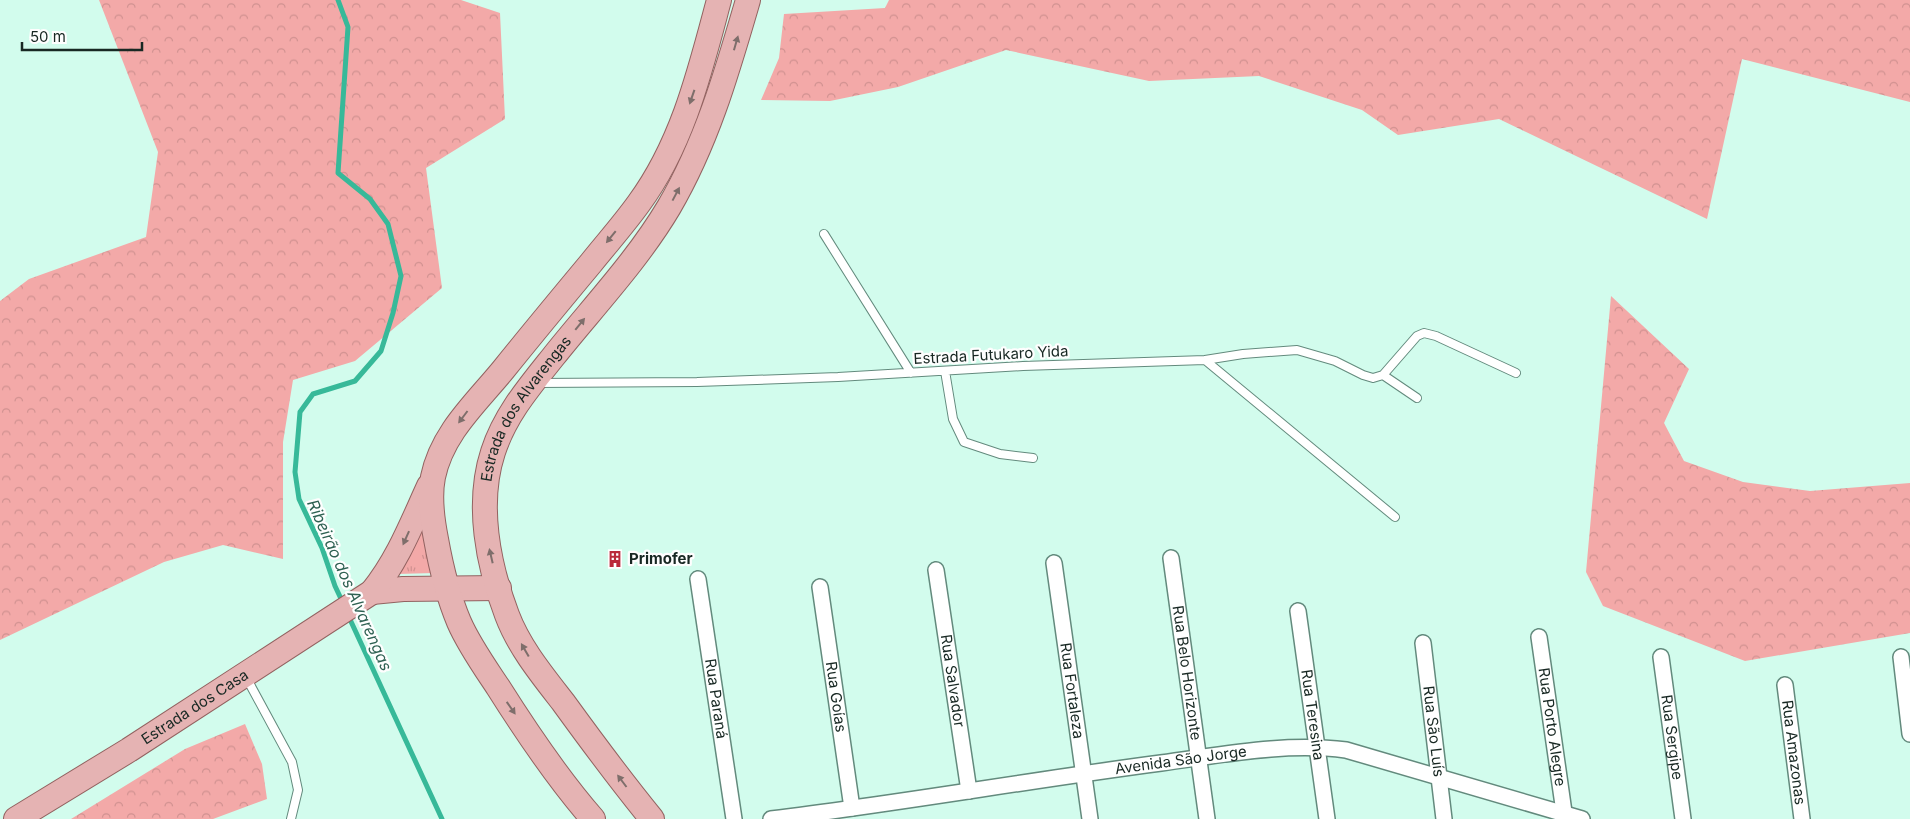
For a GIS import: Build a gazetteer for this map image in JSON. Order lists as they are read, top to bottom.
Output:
{
  "streets": {
    "main road": ["Estrada dos Alvarengas", "Estrada dos Casa"],
    "street": [
      "Rua Belo Horizonte",
      "Rua Salvador",
      "Rua Fortaleza",
      "Rua Goías",
      "Rua Paraná",
      "Rua Teresina",
      "Rua Porto Alegre",
      "Rua São Luís",
      "Rua Sergipe",
      "Rua Amazonas",
      "Avenida São Jorge"
    ],
    "lane": ["Estrada Futukaro Yida"]
  },
  "crossings": [
    ["Estrada Futukaro Yida", "Estrada dos Alvarengas"],
    ["Rua Belo Horizonte", "Avenida São Jorge"],
    ["Rua Salvador", "Avenida São Jorge"],
    ["Rua Fortaleza", "Avenida São Jorge"],
    ["Rua Goías", "Avenida São Jorge"],
    ["Rua Teresina", "Avenida São Jorge"],
    ["Rua Porto Alegre", "Avenida São Jorge"],
    ["Rua São Luís", "Avenida São Jorge"]
  ],
  "water": ["Ribeirão dos Alvarengas"],
  "places": {
    "building": ["Primofer"]
  },
  "scale_bar": "50 m"
}
